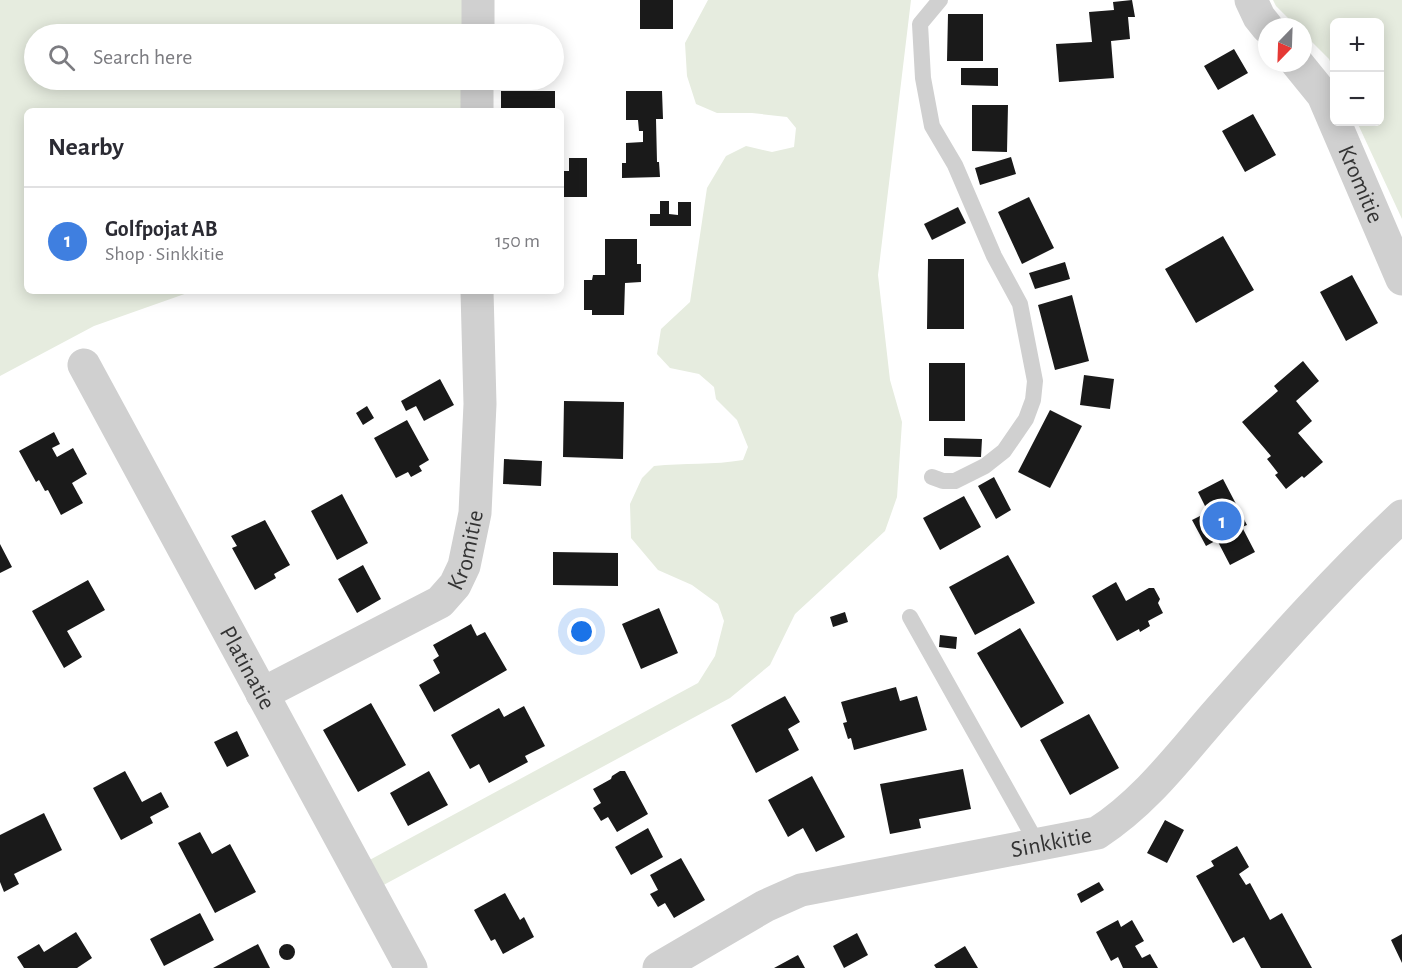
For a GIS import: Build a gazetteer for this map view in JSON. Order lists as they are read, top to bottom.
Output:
{
  "streets": {
    "street": ["Kromitie", "Platinatie", "Sinkkitie"]
  },
  "crossings": [
    ["Kromitie", "Platinatie"]
  ],
  "north": "bottom left",
  "page": {
    "map_buttons": ["+", "−"],
    "search": "Search here",
    "heading": "Nearby",
    "list": [
      {
        "mark": "1",
        "name": "Golfpojat AB",
        "note": "Shop · Sinkkitie",
        "value": "150 m"
      }
    ],
    "pins": "1"
  }
}
